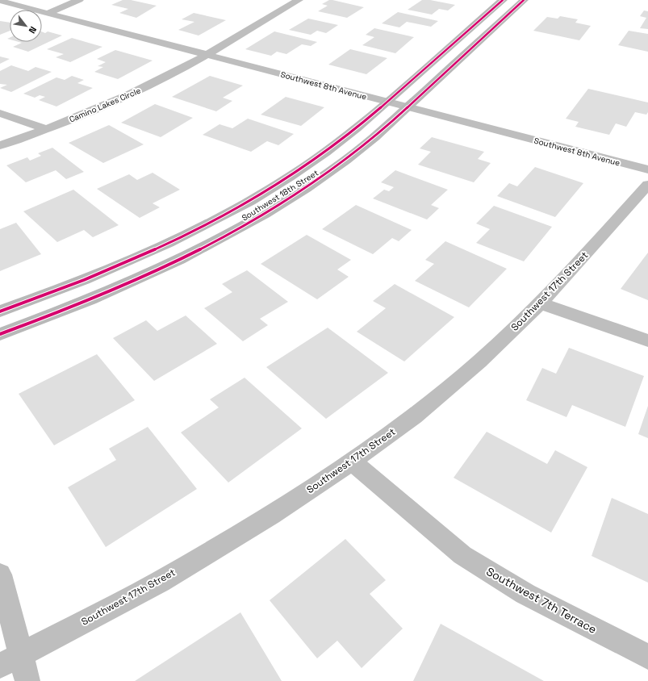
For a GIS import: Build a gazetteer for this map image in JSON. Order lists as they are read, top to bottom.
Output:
{
  "streets": {
    "main road": ["Southwest 18th Street"],
    "street": [
      "Southwest 8th Avenue",
      "Camino Lakes Circle",
      "Southwest 17th Street",
      "Southwest 7th Terrace"
    ]
  },
  "crossings": [
    ["Southwest 8th Avenue", "Camino Lakes Circle"],
    ["Southwest 8th Avenue", "Southwest 18th Street"],
    ["Southwest 17th Street", "Southwest 7th Terrace"]
  ],
  "north": "bottom right"
}
